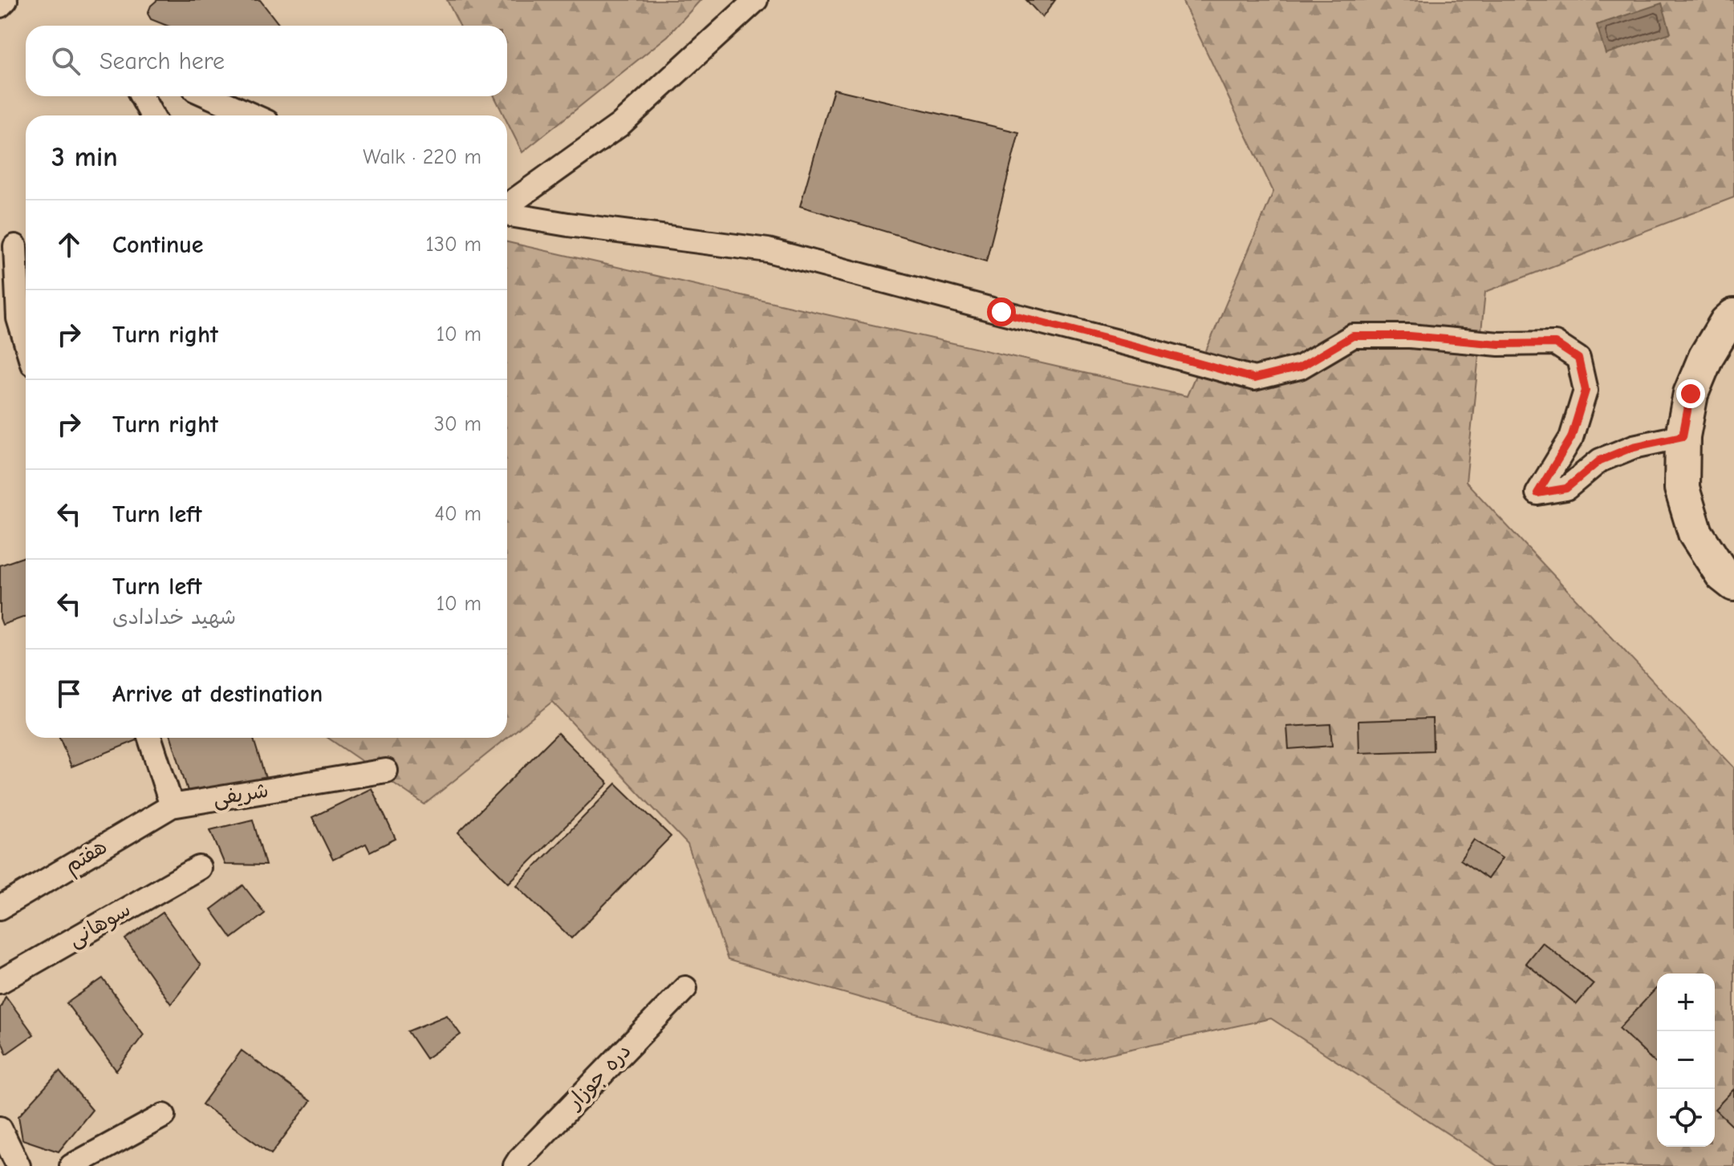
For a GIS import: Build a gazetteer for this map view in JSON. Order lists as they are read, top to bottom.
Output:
{
  "streets": {
    "street": [
      "شریفی",
      "هفتم",
      "سوهانی",
      "دره جوزار"
    ]
  },
  "crossings": [
    ["شریفی", "هفتم"]
  ],
  "page": {
    "search": "Search here",
    "heading": ["3 min", "Walk · 220 m"],
    "list": [
      ["Continue", "130 m"],
      ["Turn right", "10 m"],
      ["Turn right", "30 m"],
      ["Turn left", "40 m"],
      ["Turn left", "شهید خدادادی", "10 m"],
      "Arrive at destination"
    ],
    "map_buttons": ["+", "−"]
  }
}
